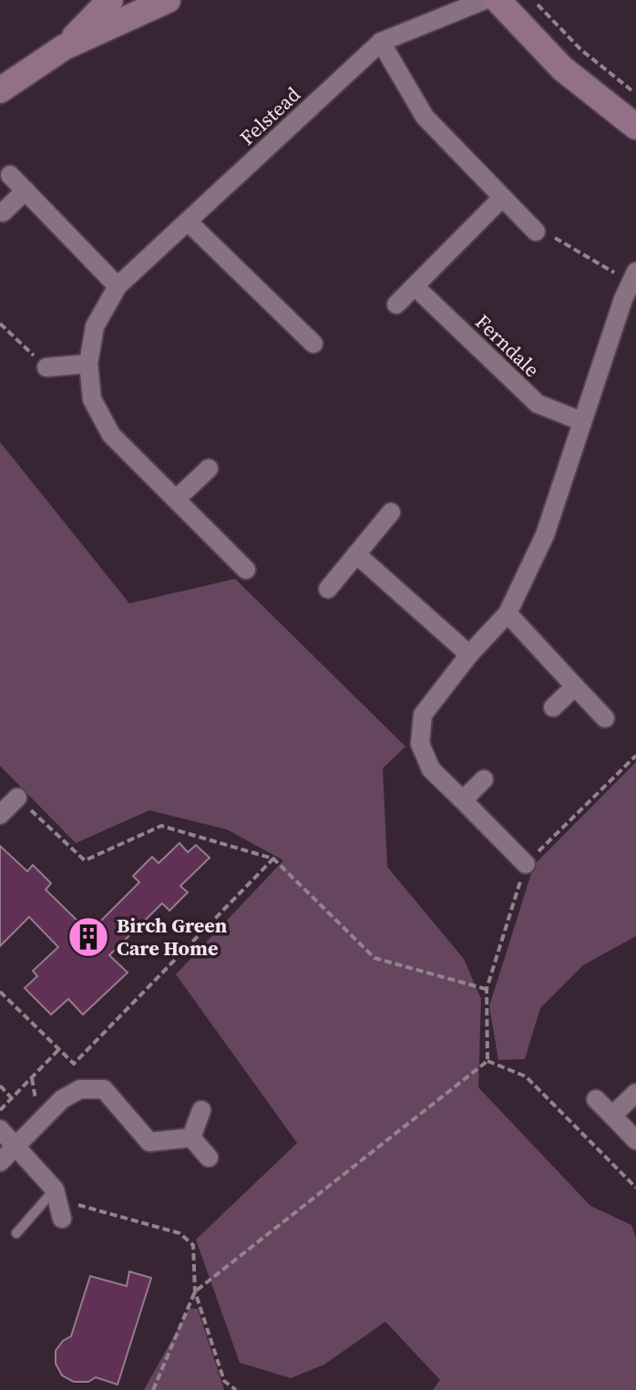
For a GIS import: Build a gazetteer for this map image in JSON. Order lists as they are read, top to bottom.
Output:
{
  "streets": {
    "street": ["Felstead", "Ferndale"]
  },
  "places": {
    "building": ["Birch Green Care Home"]
  }
}
